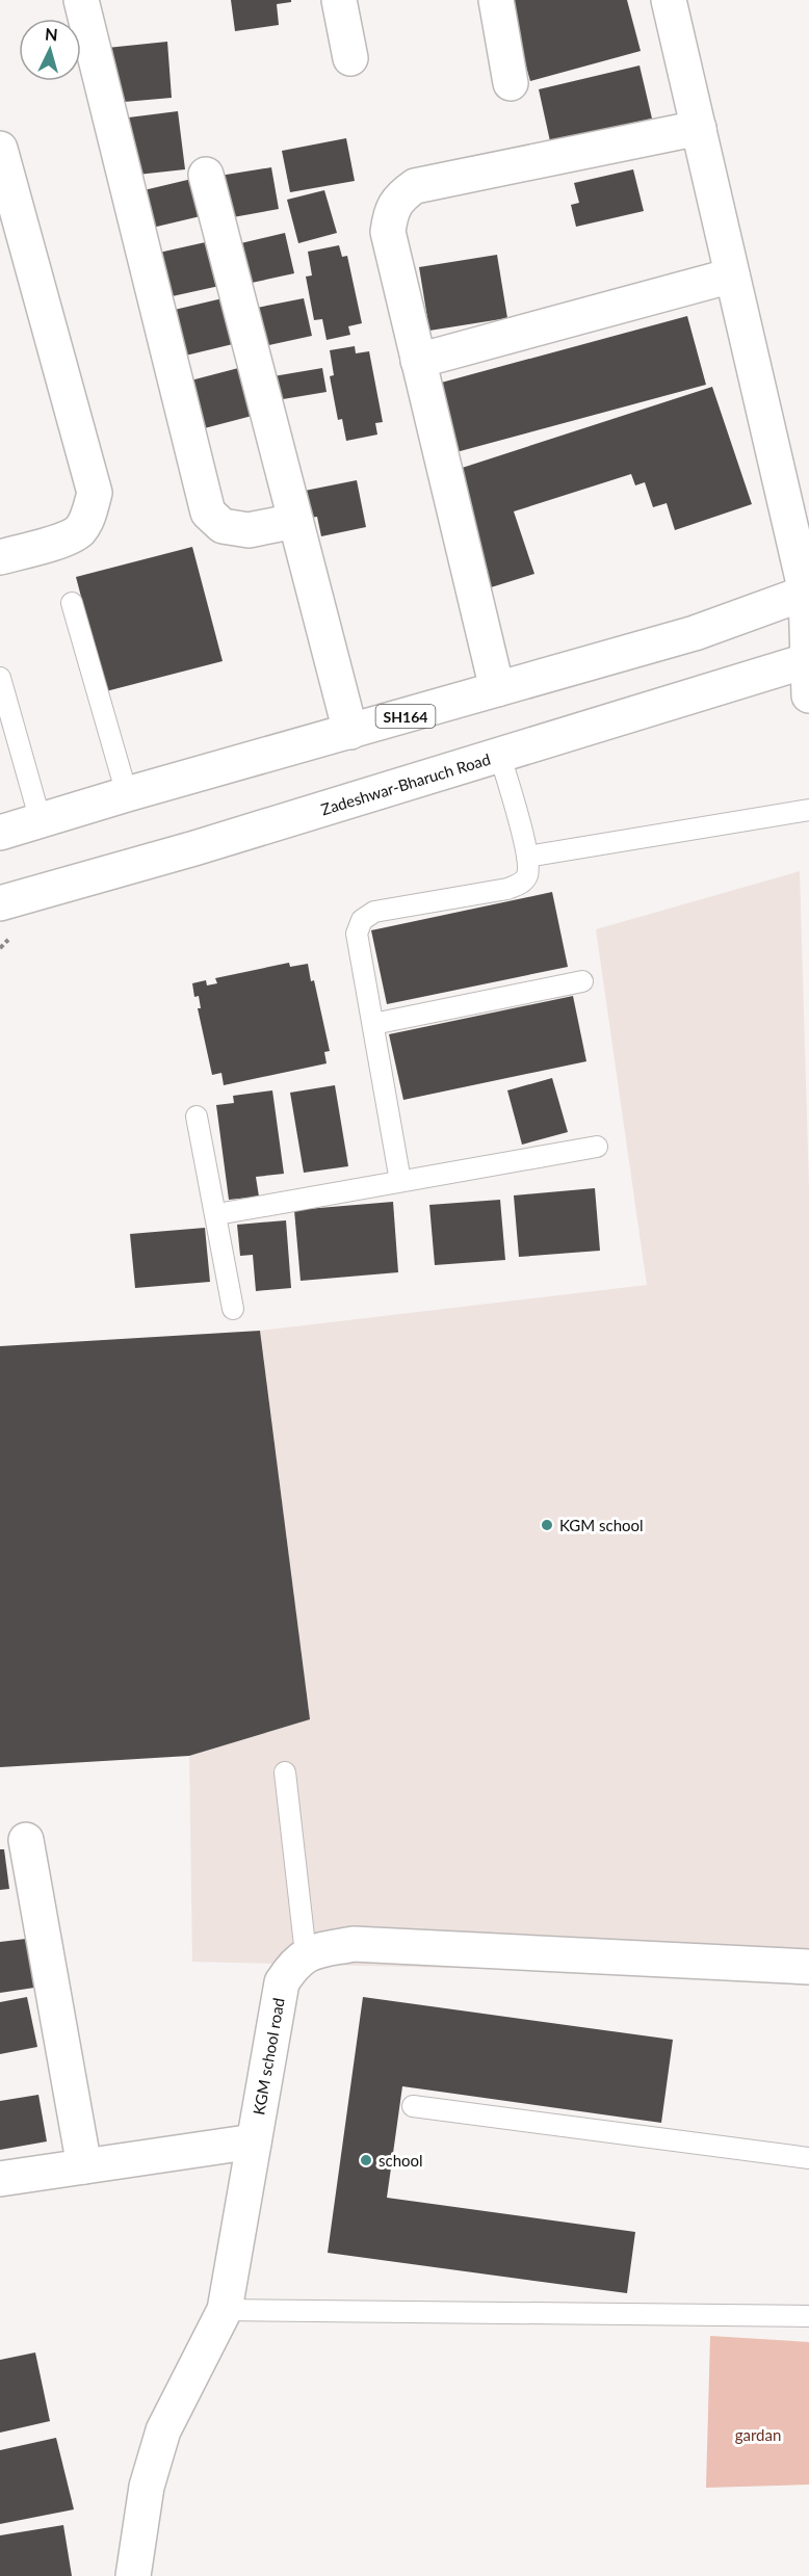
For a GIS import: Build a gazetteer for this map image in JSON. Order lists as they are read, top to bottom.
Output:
{
  "streets": {
    "street": ["SH164", "Zadeshwar-Bharuch Road", "KGM school road"]
  },
  "parks": ["gardan"],
  "places": ["KGM school", "school"],
  "north": "top"
}
